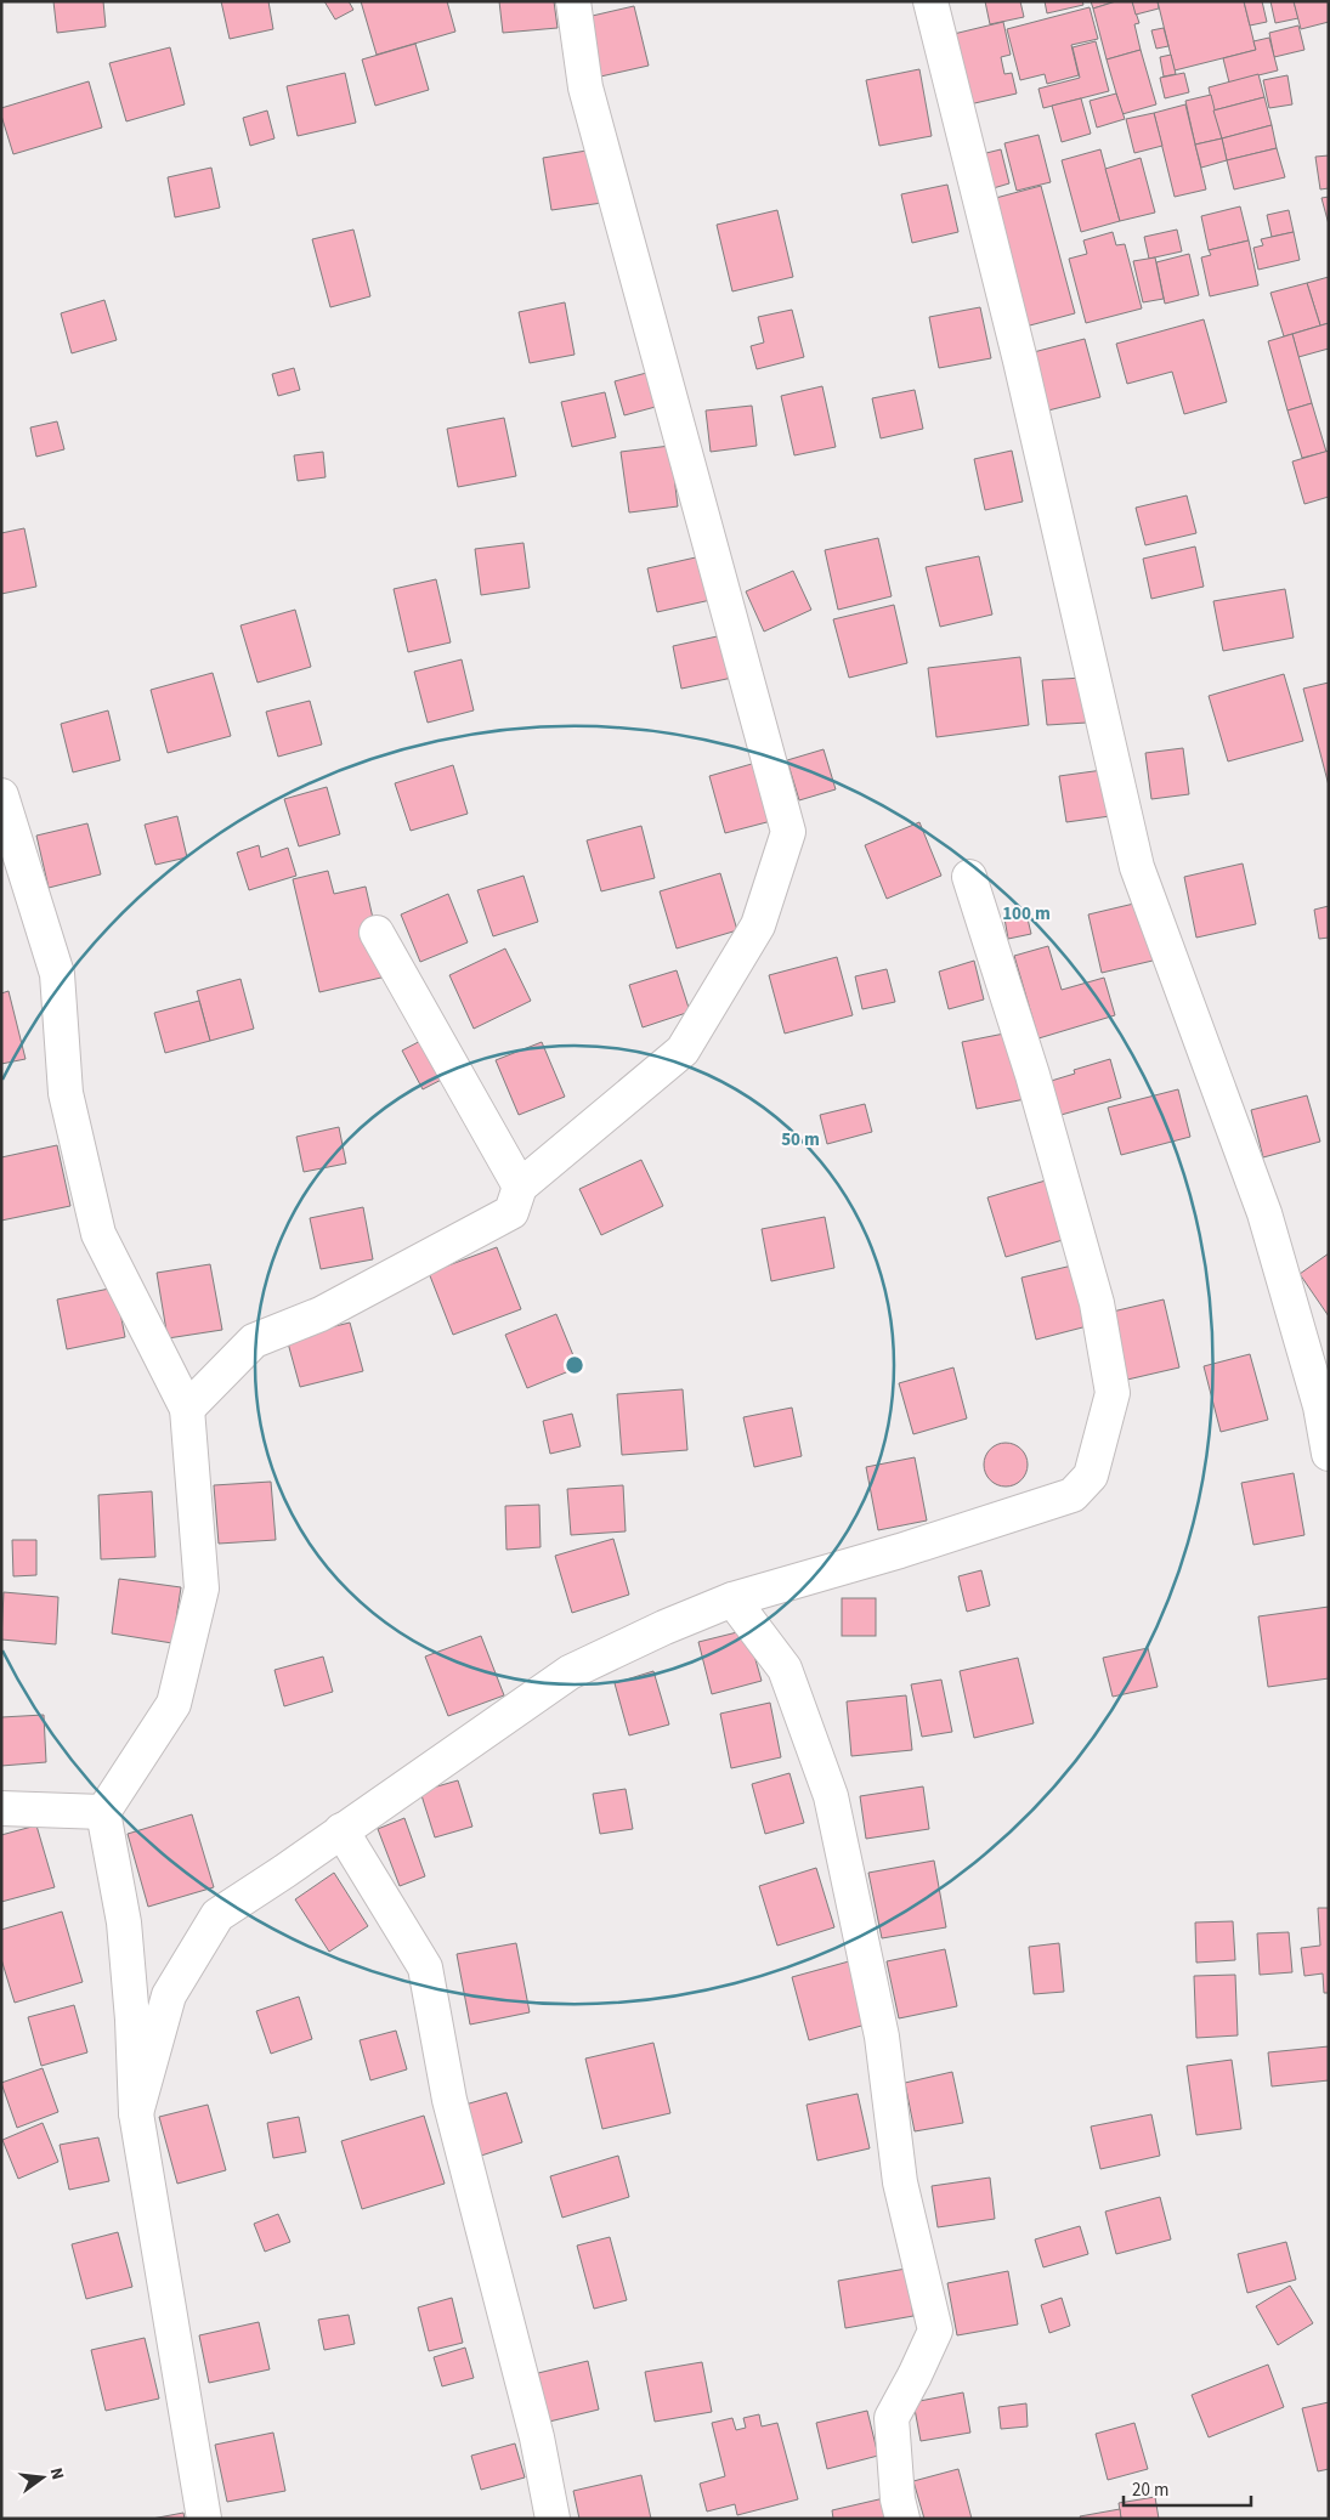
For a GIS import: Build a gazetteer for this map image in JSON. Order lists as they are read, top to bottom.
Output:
{
  "scale_bar": "20 m",
  "north": "right",
  "rings": ["100 m", "50 m"]
}
